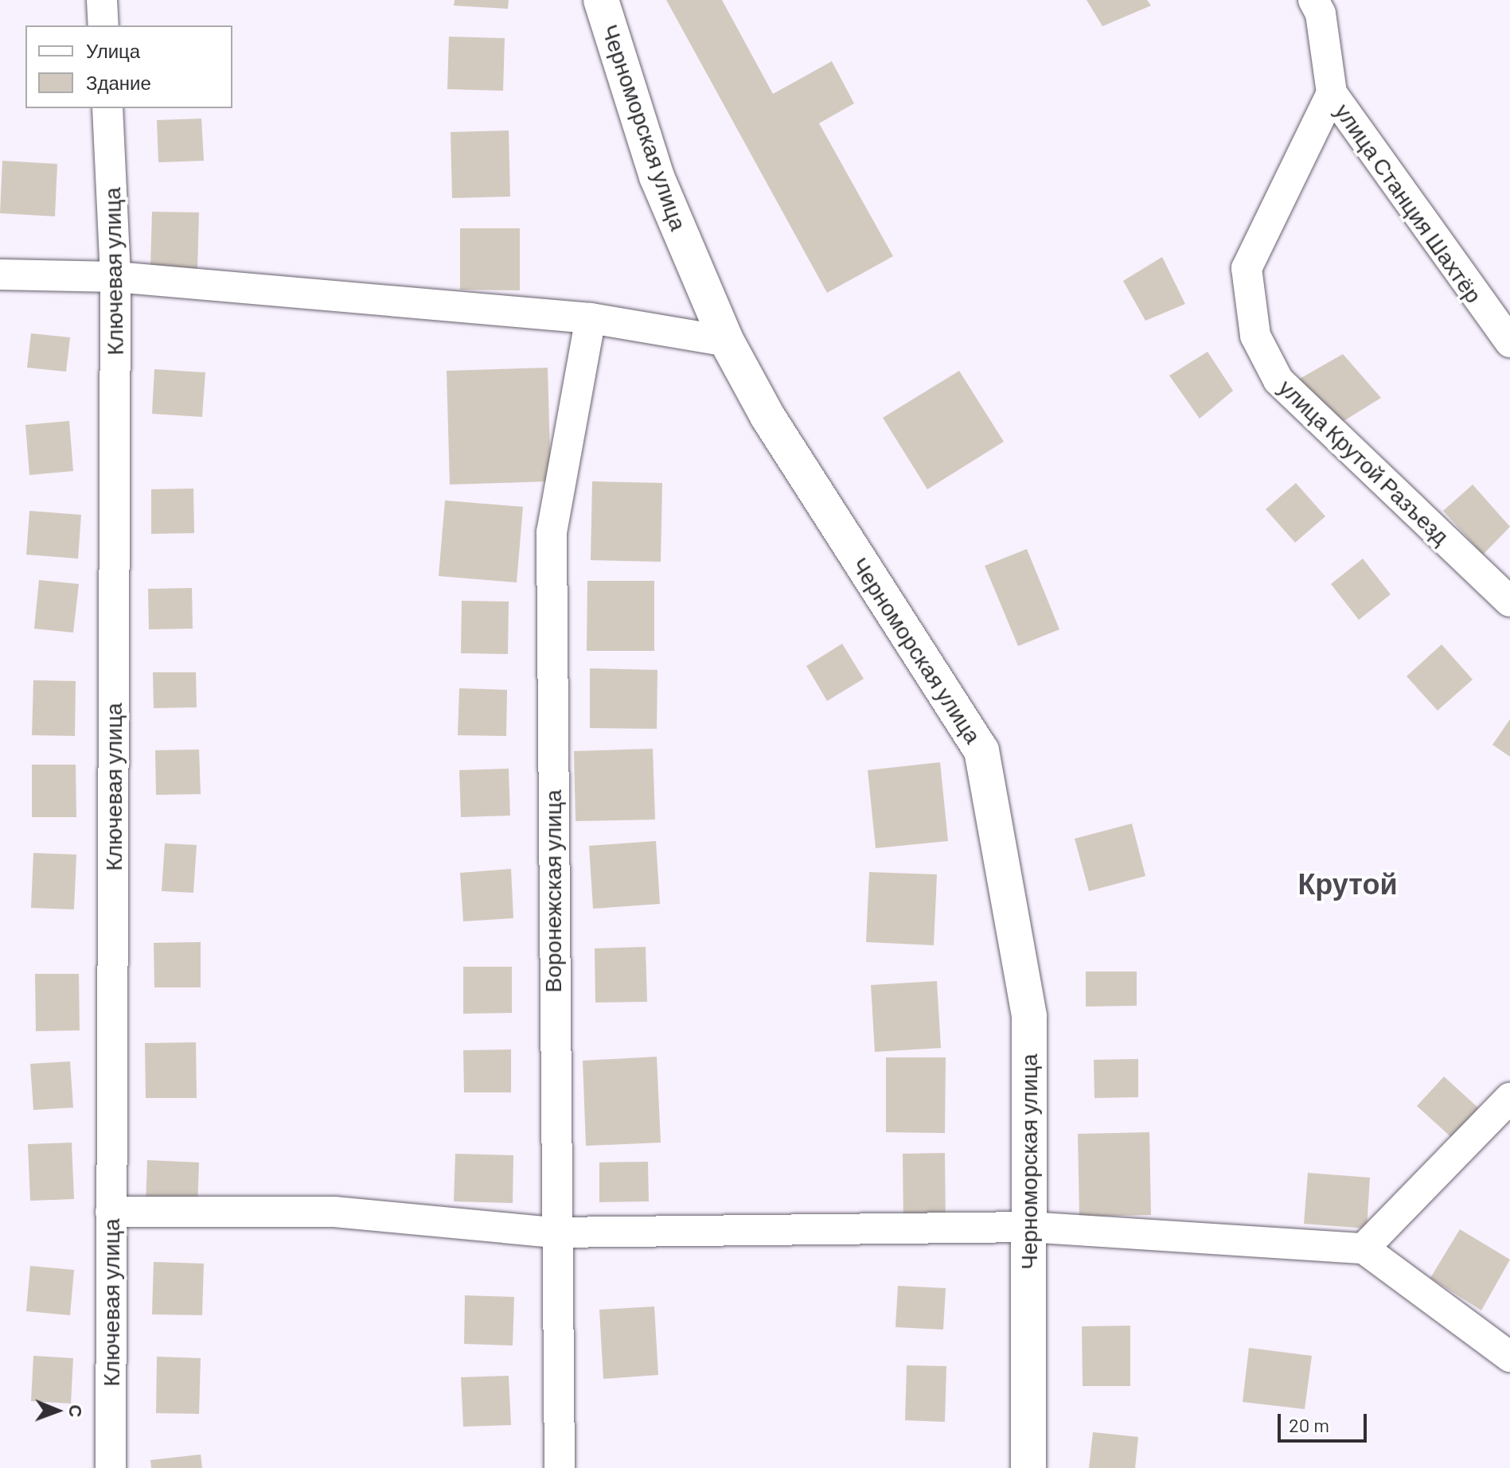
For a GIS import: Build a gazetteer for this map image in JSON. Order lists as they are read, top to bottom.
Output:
{
  "streets": {
    "main road": ["Черноморская улица"],
    "street": [
      "улица Станция Шахтёр",
      "Ключевая улица",
      "улица Крутой Разъезд",
      "Воронежская улица"
    ]
  },
  "crossings": [
    ["улица Станция Шахтёр", "улица Крутой Разъезд"]
  ],
  "districts": ["Крутой"],
  "legend": ["Улица", "Здание"],
  "scale_bar": "20 m",
  "north": "right"
}
